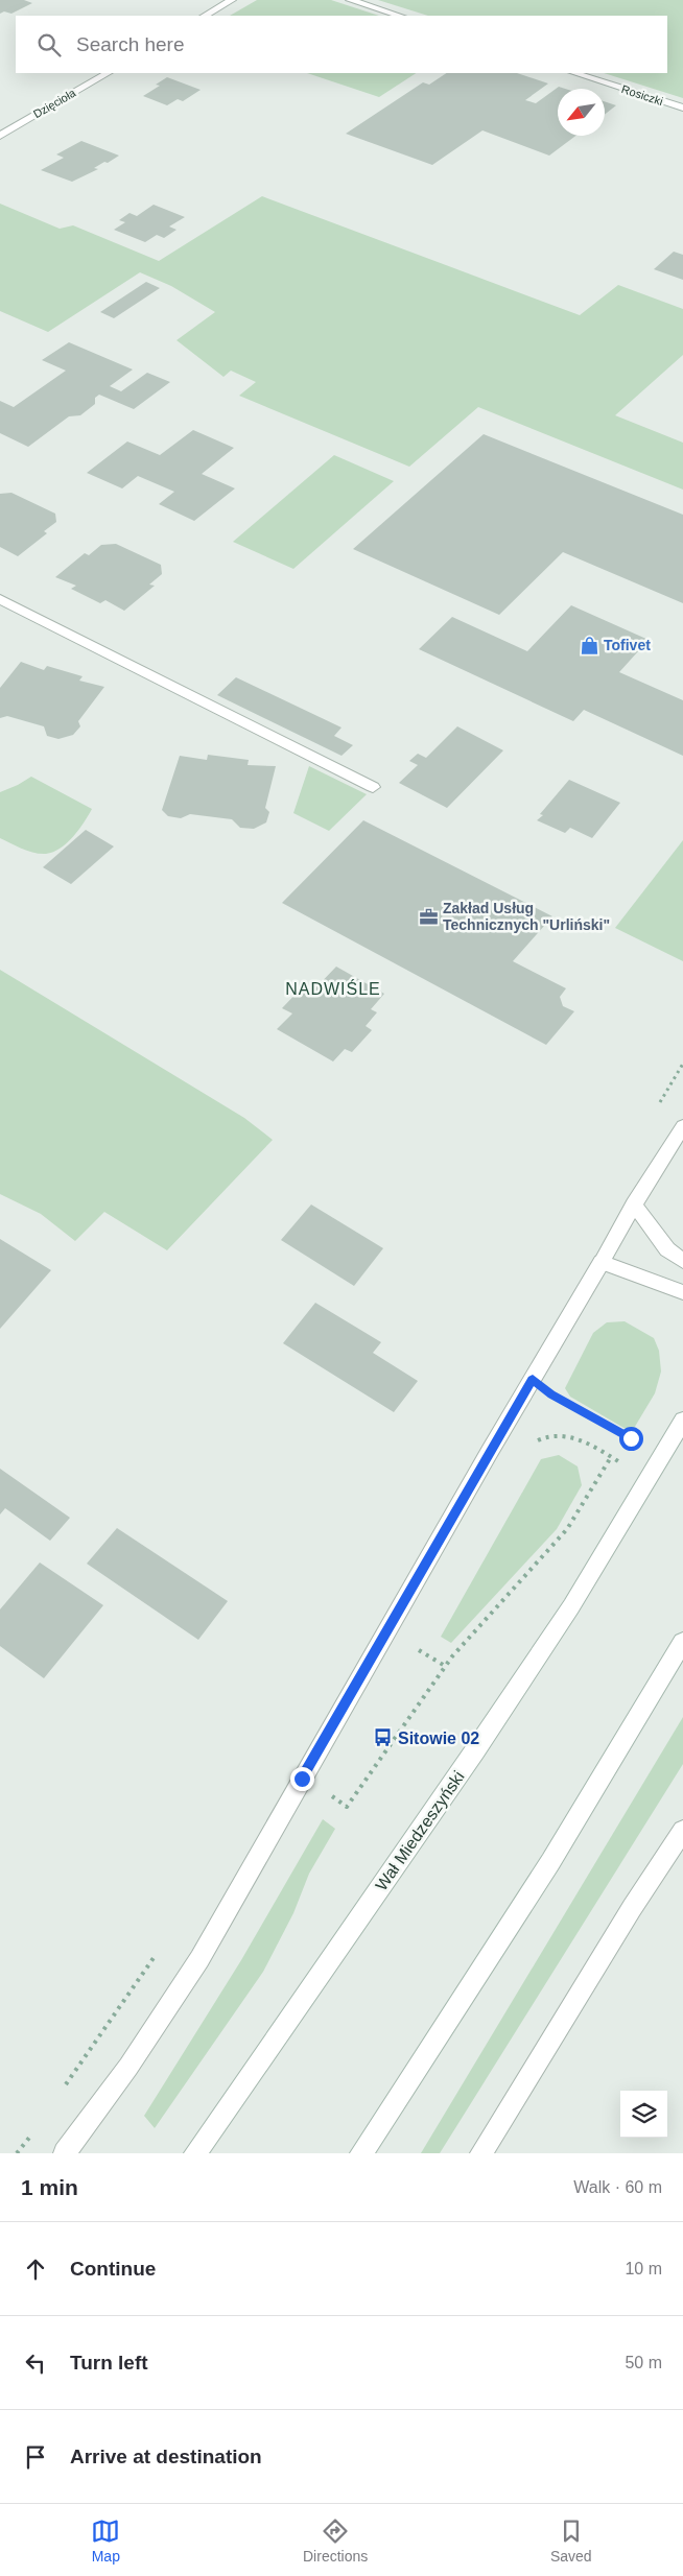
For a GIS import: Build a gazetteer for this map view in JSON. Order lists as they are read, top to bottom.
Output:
{
  "streets": {
    "street": ["Rosiczki", "Dzięcioła", "Wał Miedzeszyński"]
  },
  "districts": ["NADWIŚLE"],
  "places": {
    "shop": ["Tofivet"],
    "office": ["Zakład Usług Technicznych \"Urliński\""],
    "bus stop": ["Sitowie 02"]
  },
  "north": "bottom left",
  "page": {
    "search": "Search here",
    "heading": ["1 min", "Walk · 60 m"],
    "list": [
      ["Continue", "10 m"],
      ["Turn left", "50 m"],
      "Arrive at destination"
    ],
    "nav": ["Map", "Directions", "Saved"]
  }
}
